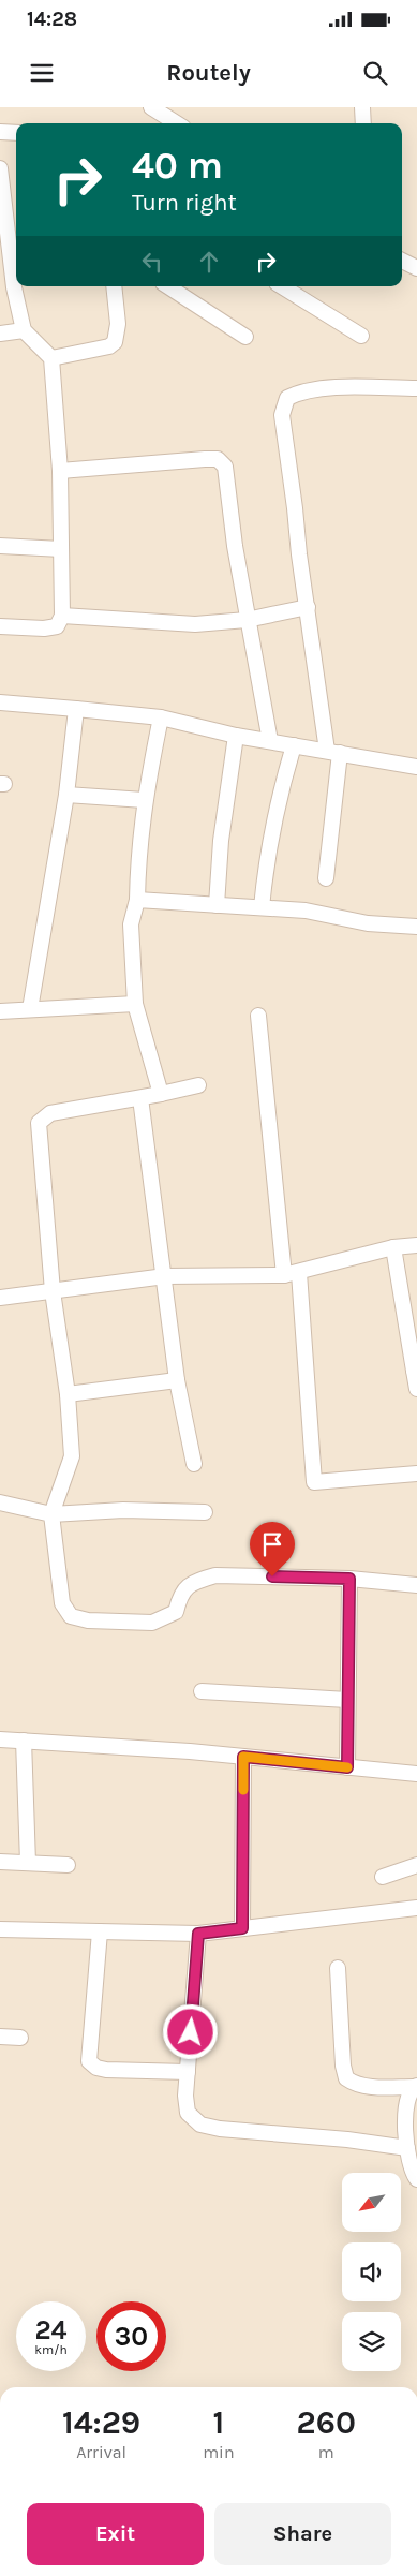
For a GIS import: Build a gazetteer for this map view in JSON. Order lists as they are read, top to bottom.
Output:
{
  "north": "bottom left",
  "page": {
    "status": "14:28",
    "header": "Routely",
    "turn": ["40 m", "Turn right"],
    "speed": "24 km/h",
    "limit": "30",
    "eta": [
      "14:29",
      "Arrival",
      "1",
      "min",
      "260",
      "m"
    ],
    "buttons": ["Exit", "Share"]
  }
}
